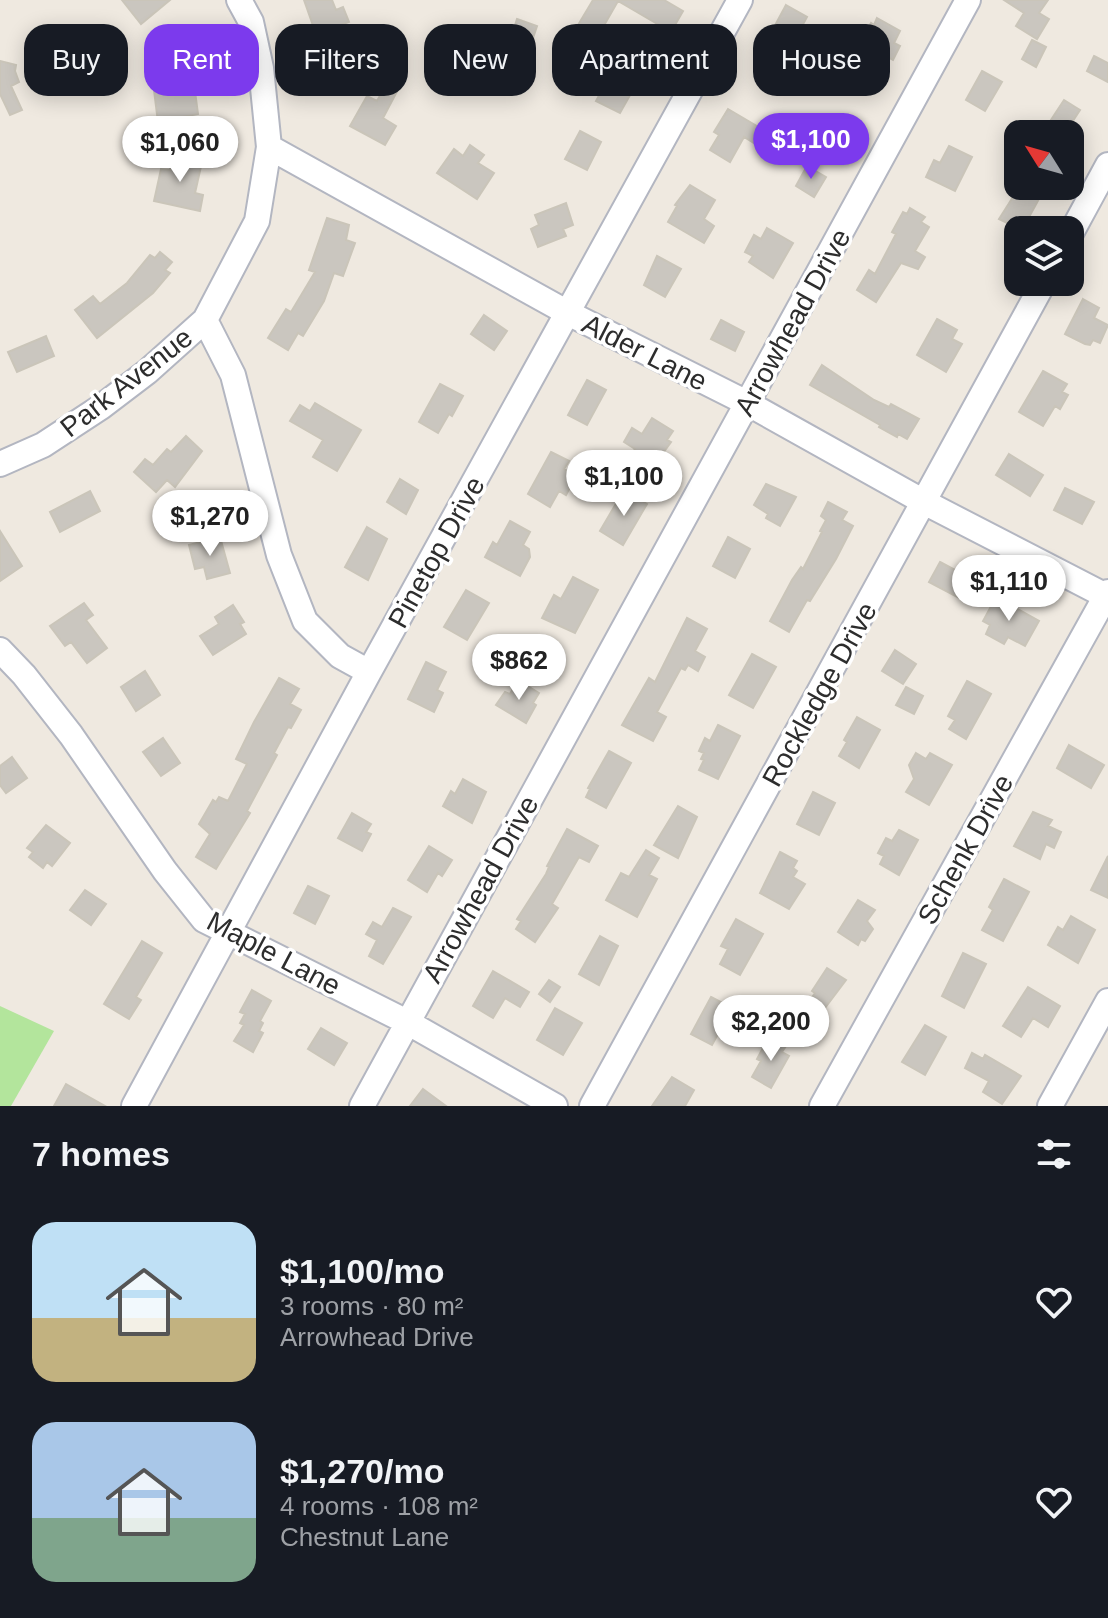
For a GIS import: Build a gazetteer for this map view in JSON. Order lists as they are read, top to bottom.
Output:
{
  "streets": {
    "street": [
      "Arrowhead Drive",
      "Alder Lane",
      "Park Avenue",
      "Pinetop Drive",
      "Rockledge Drive",
      "Schenk Drive",
      "Maple Lane"
    ]
  },
  "crossings": [
    ["Arrowhead Drive", "Alder Lane"],
    ["Arrowhead Drive", "Maple Lane"],
    ["Alder Lane", "Park Avenue"],
    ["Alder Lane", "Pinetop Drive"],
    ["Alder Lane", "Rockledge Drive"],
    ["Alder Lane", "Schenk Drive"],
    ["Pinetop Drive", "Maple Lane"]
  ],
  "north": "top left",
  "page": {
    "chip": [
      "Buy",
      "Rent",
      "Filters",
      "New",
      "Apartment",
      "House"
    ],
    "price": [
      "$1,100",
      "$1,060",
      "$1,100",
      "$1,270",
      "$1,110",
      "$862",
      "$2,200"
    ],
    "heading": "7 homes",
    "list": [
      {
        "name": "$1,100/mo",
        "note": "3 rooms · 80 m² · Arrowhead Drive"
      },
      {
        "name": "$1,270/mo",
        "note": "4 rooms · 108 m² · Chestnut Lane"
      }
    ]
  }
}
